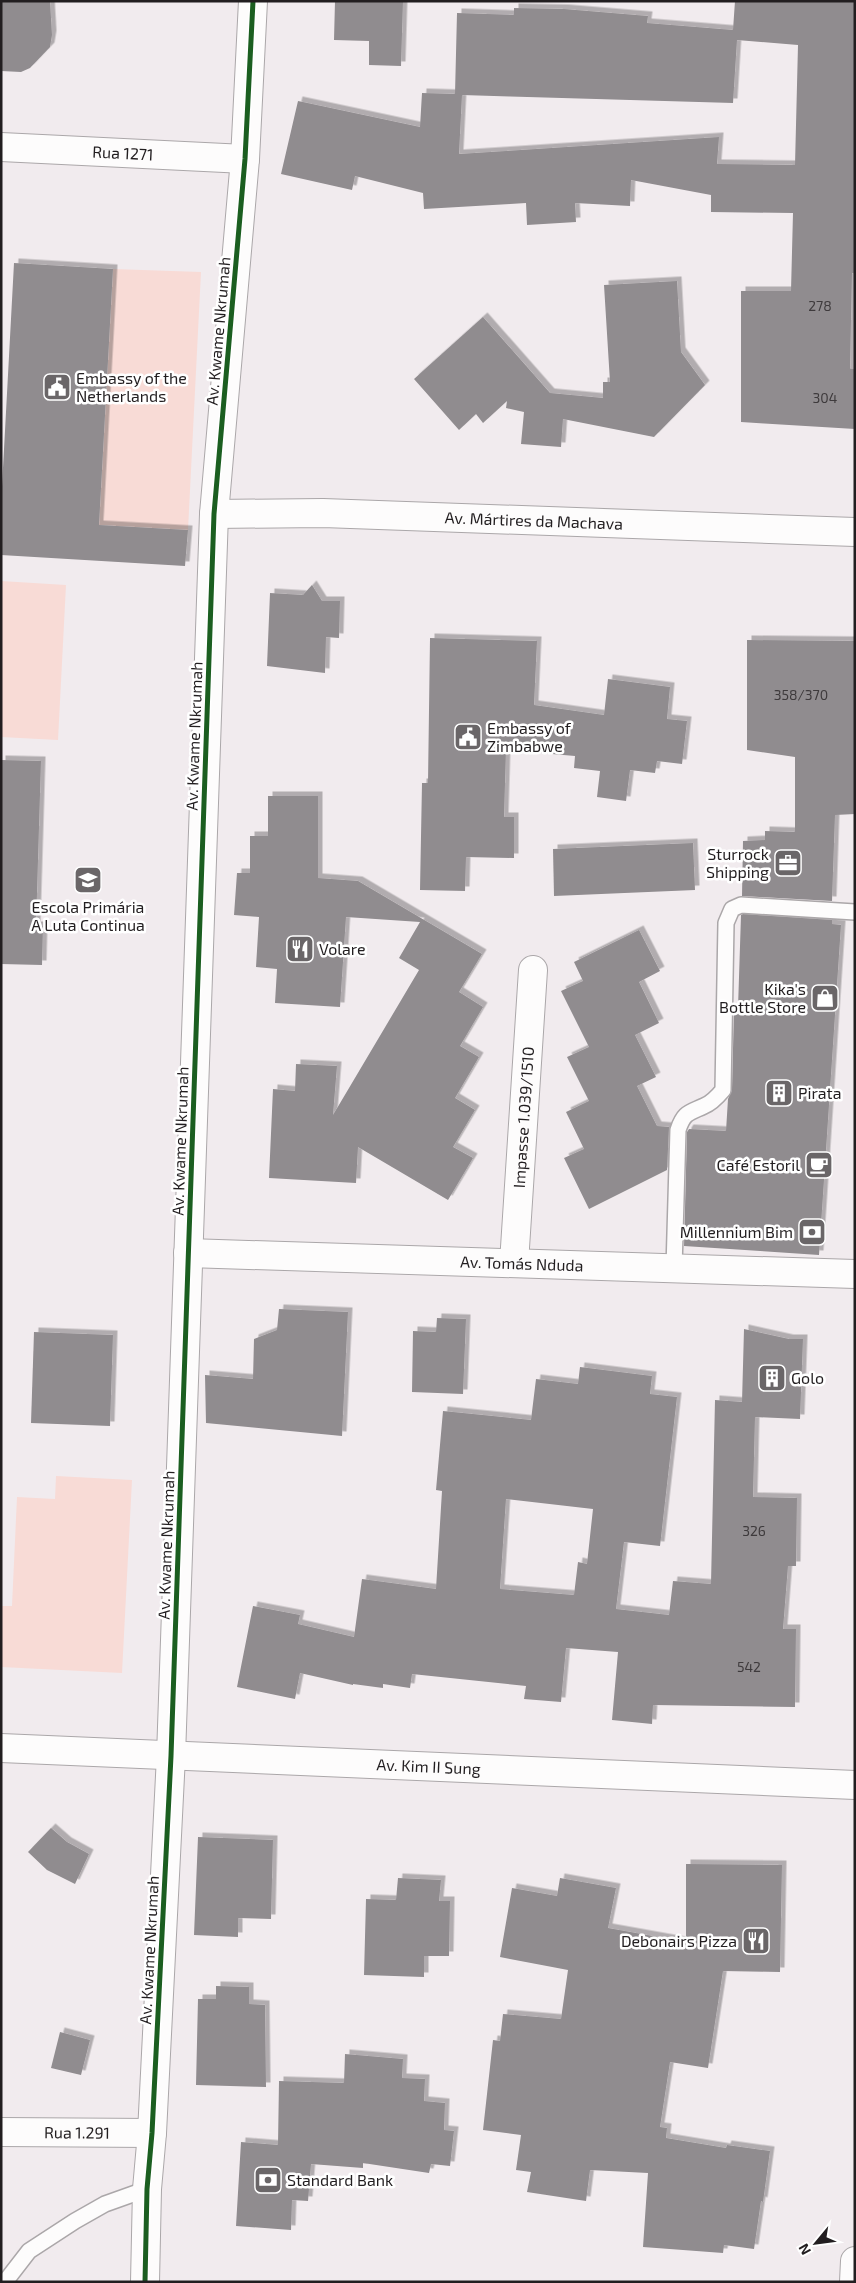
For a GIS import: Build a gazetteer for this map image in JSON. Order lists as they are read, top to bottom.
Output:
{
  "streets": {
    "street": [
      "Rua 1271",
      "Av. Kwame Nkrumah",
      "Av. Mártires da Machava",
      "Impasse 1.039/1510",
      "Av. Tomás Nduda",
      "Av. Kim II Sung",
      "Rua 1.291"
    ]
  },
  "crossings": [
    ["Rua 1271", "Av. Kwame Nkrumah"],
    ["Av. Kwame Nkrumah", "Av. Mártires da Machava"],
    ["Av. Kwame Nkrumah", "Av. Tomás Nduda"],
    ["Av. Kwame Nkrumah", "Av. Kim II Sung"],
    ["Av. Kwame Nkrumah", "Rua 1.291"],
    ["Impasse 1.039/1510", "Av. Tomás Nduda"]
  ],
  "places": {
    "public building": ["Embassy of the Netherlands", "Embassy of Zimbabwe"],
    "office": ["Sturrock Shipping"],
    "school or university": ["Escola Primária A Luta Continua"],
    "restaurant": ["Volare", "Debonairs Pizza"],
    "shop": ["Kika's Bottle Store"],
    "building": ["Pirata", "Golo"],
    "cafe": ["Café Estoril"],
    "bank": ["Millennium Bim", "Standard Bank"]
  },
  "house_numbers": [
    "278",
    "304",
    "358/370",
    "326",
    "542"
  ],
  "north": "bottom left"
}
